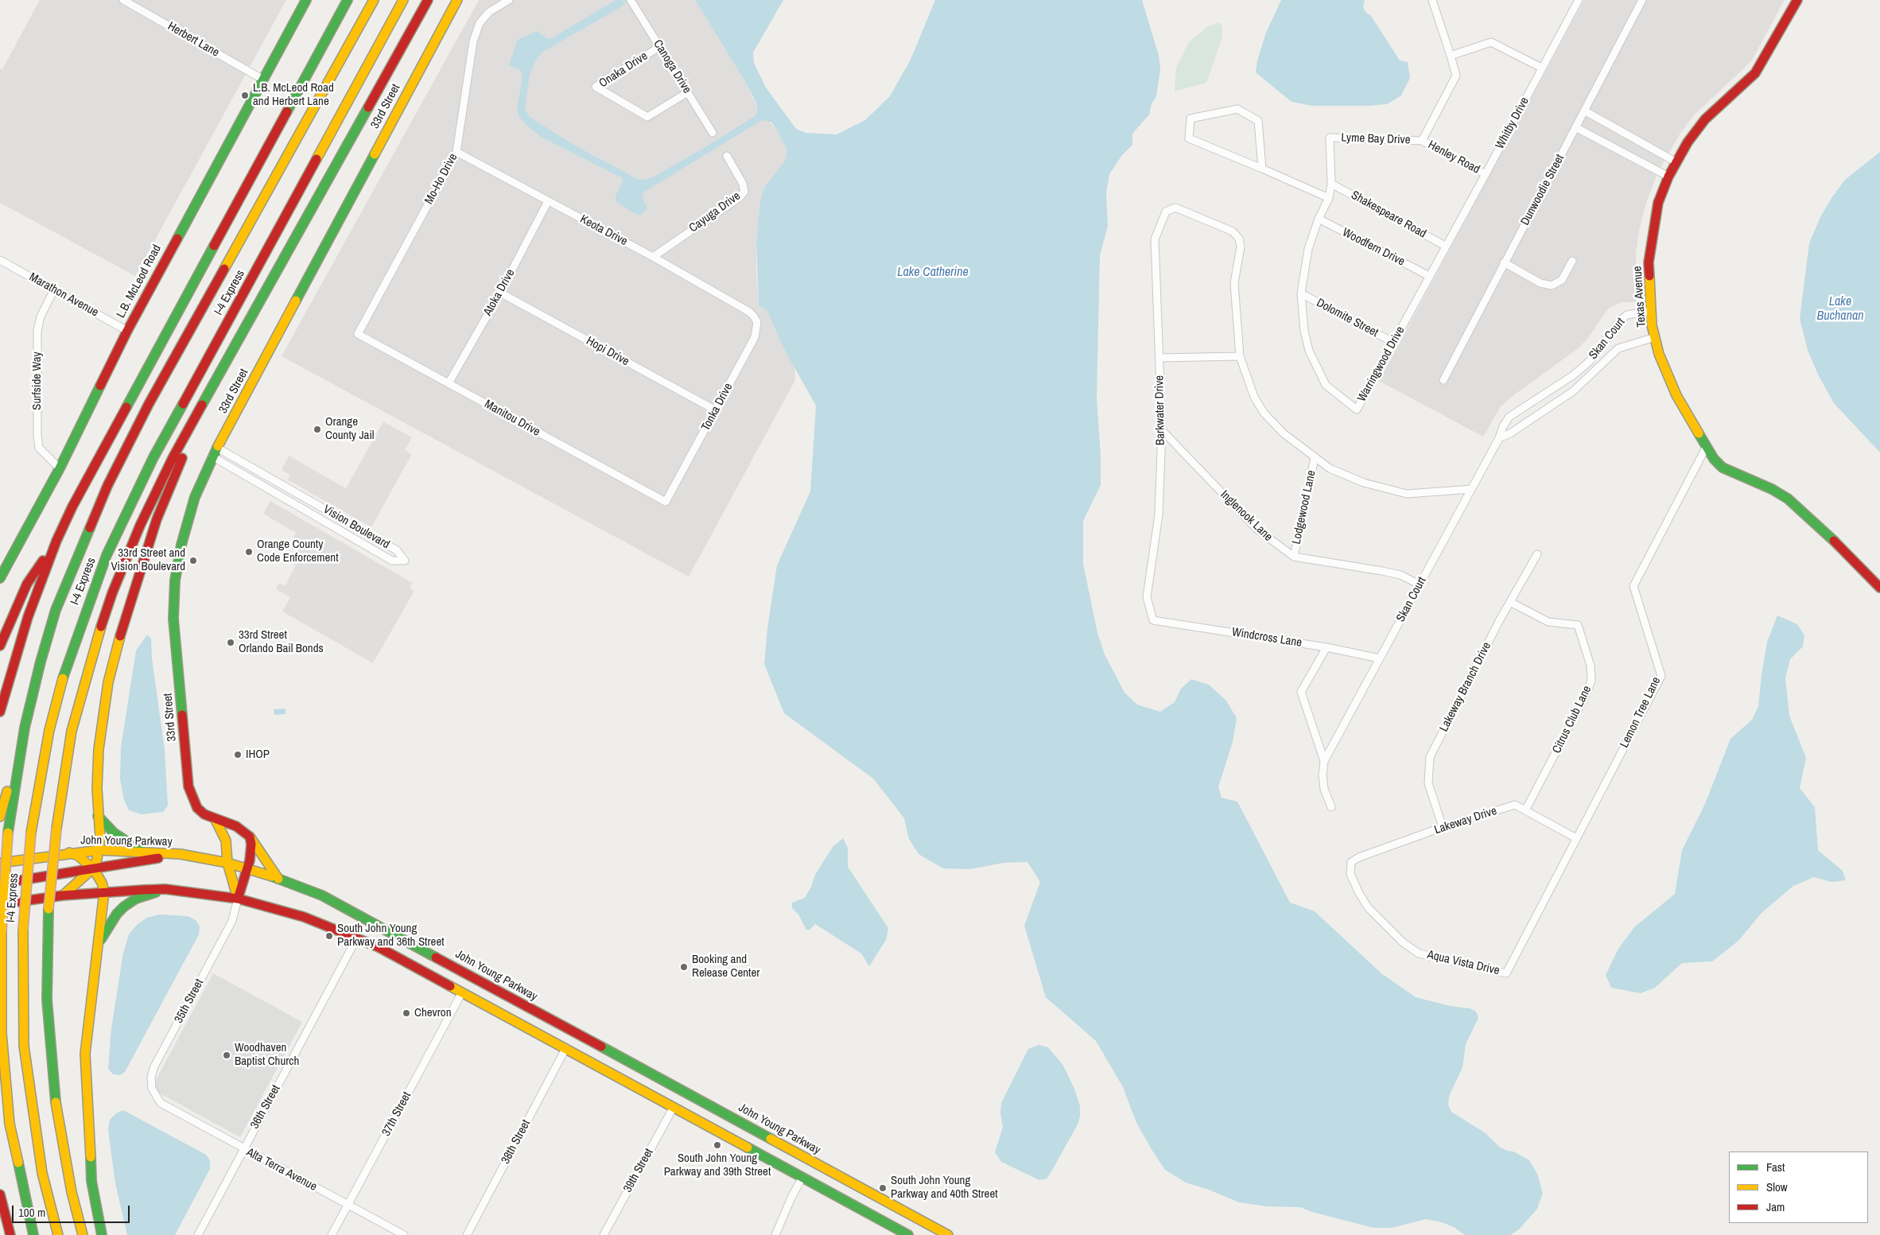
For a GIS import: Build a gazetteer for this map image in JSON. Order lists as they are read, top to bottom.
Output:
{
  "streets": {
    "main road": [
      "33rd Street",
      "L.B. McLeod Road",
      "I-4 Express",
      "Texas Avenue",
      "John Young Parkway"
    ],
    "street": [
      "Herbert Lane",
      "Canoga Drive",
      "Onaka Drive",
      "Whitby Drive",
      "Lyme Bay Drive",
      "Henley Road",
      "Mo-Ho Drive",
      "Dunwoodie Street",
      "Cayuga Drive",
      "Shakespeare Road",
      "Keota Drive",
      "Woodfern Drive",
      "Atoka Drive",
      "Marathon Avenue",
      "Dolomite Street",
      "Skan Court",
      "Hopi Drive",
      "Warringwood Drive",
      "Surfside Way",
      "Tonka Drive",
      "Barkwater Drive",
      "Manitou Drive",
      "Lodgewood Lane",
      "Inglenook Lane",
      "Vision Boulevard",
      "Windcross Lane",
      "Lakeway Branch Drive",
      "Lemon Tree Lane",
      "Citrus Club Lane",
      "Lakeway Drive",
      "Aqua Vista Drive",
      "35th Street",
      "36th Street",
      "37th Street",
      "38th Street",
      "Alta Terra Avenue",
      "39th Street"
    ]
  },
  "crossings": [
    ["Herbert Lane", "L.B. McLeod Road"],
    ["Canoga Drive", "Onaka Drive"],
    ["33rd Street", "Vision Boulevard"],
    ["Whitby Drive", "Henley Road"],
    ["Whitby Drive", "Shakespeare Road"],
    ["Whitby Drive", "Warringwood Drive"],
    ["Lyme Bay Drive", "Henley Road"],
    ["Lyme Bay Drive", "Shakespeare Road"],
    ["Lyme Bay Drive", "Warringwood Drive"],
    ["Mo-Ho Drive", "Keota Drive"],
    ["Mo-Ho Drive", "Manitou Drive"],
    ["Cayuga Drive", "Keota Drive"],
    ["Shakespeare Road", "Warringwood Drive"],
    ["Keota Drive", "Atoka Drive"],
    ["Keota Drive", "Tonka Drive"],
    ["Woodfern Drive", "Warringwood Drive"],
    ["L.B. McLeod Road", "Marathon Avenue"],
    ["L.B. McLeod Road", "Surfside Way"],
    ["Atoka Drive", "Hopi Drive"],
    ["Atoka Drive", "Manitou Drive"],
    ["Marathon Avenue", "Surfside Way"],
    ["Texas Avenue", "Skan Court"],
    ["Texas Avenue", "Lemon Tree Lane"],
    ["Dolomite Street", "Warringwood Drive"],
    ["Skan Court", "Inglenook Lane"],
    ["Skan Court", "Windcross Lane"],
    ["Hopi Drive", "Tonka Drive"],
    ["Tonka Drive", "Manitou Drive"],
    ["Barkwater Drive", "Inglenook Lane"],
    ["Barkwater Drive", "Windcross Lane"],
    ["Lodgewood Lane", "Inglenook Lane"],
    ["Lakeway Branch Drive", "Citrus Club Lane"],
    ["Lakeway Branch Drive", "Lakeway Drive"],
    ["Lemon Tree Lane", "Lakeway Drive"],
    ["Lemon Tree Lane", "Aqua Vista Drive"],
    ["Citrus Club Lane", "Lakeway Drive"],
    ["Lakeway Drive", "Aqua Vista Drive"],
    ["35th Street", "Alta Terra Avenue"],
    ["36th Street", "Alta Terra Avenue"],
    ["37th Street", "Alta Terra Avenue"]
  ],
  "water": ["Lake Catherine", "Lake Buchanan"],
  "places": [
    "L.B. McLeod Road and Herbert Lane",
    "Orange County Jail",
    "Orange County Code Enforcement",
    "33rd Street and Vision Boulevard",
    "33rd Street Orlando Bail Bonds",
    "IHOP",
    "South John Young Parkway and 36th Street",
    "Booking and Release Center",
    "Chevron",
    "Woodhaven Baptist Church",
    "South John Young Parkway and 39th Street",
    "South John Young Parkway and 40th Street"
  ],
  "legend": ["Fast", "Slow", "Jam"],
  "scale_bar": "100 m"
}
